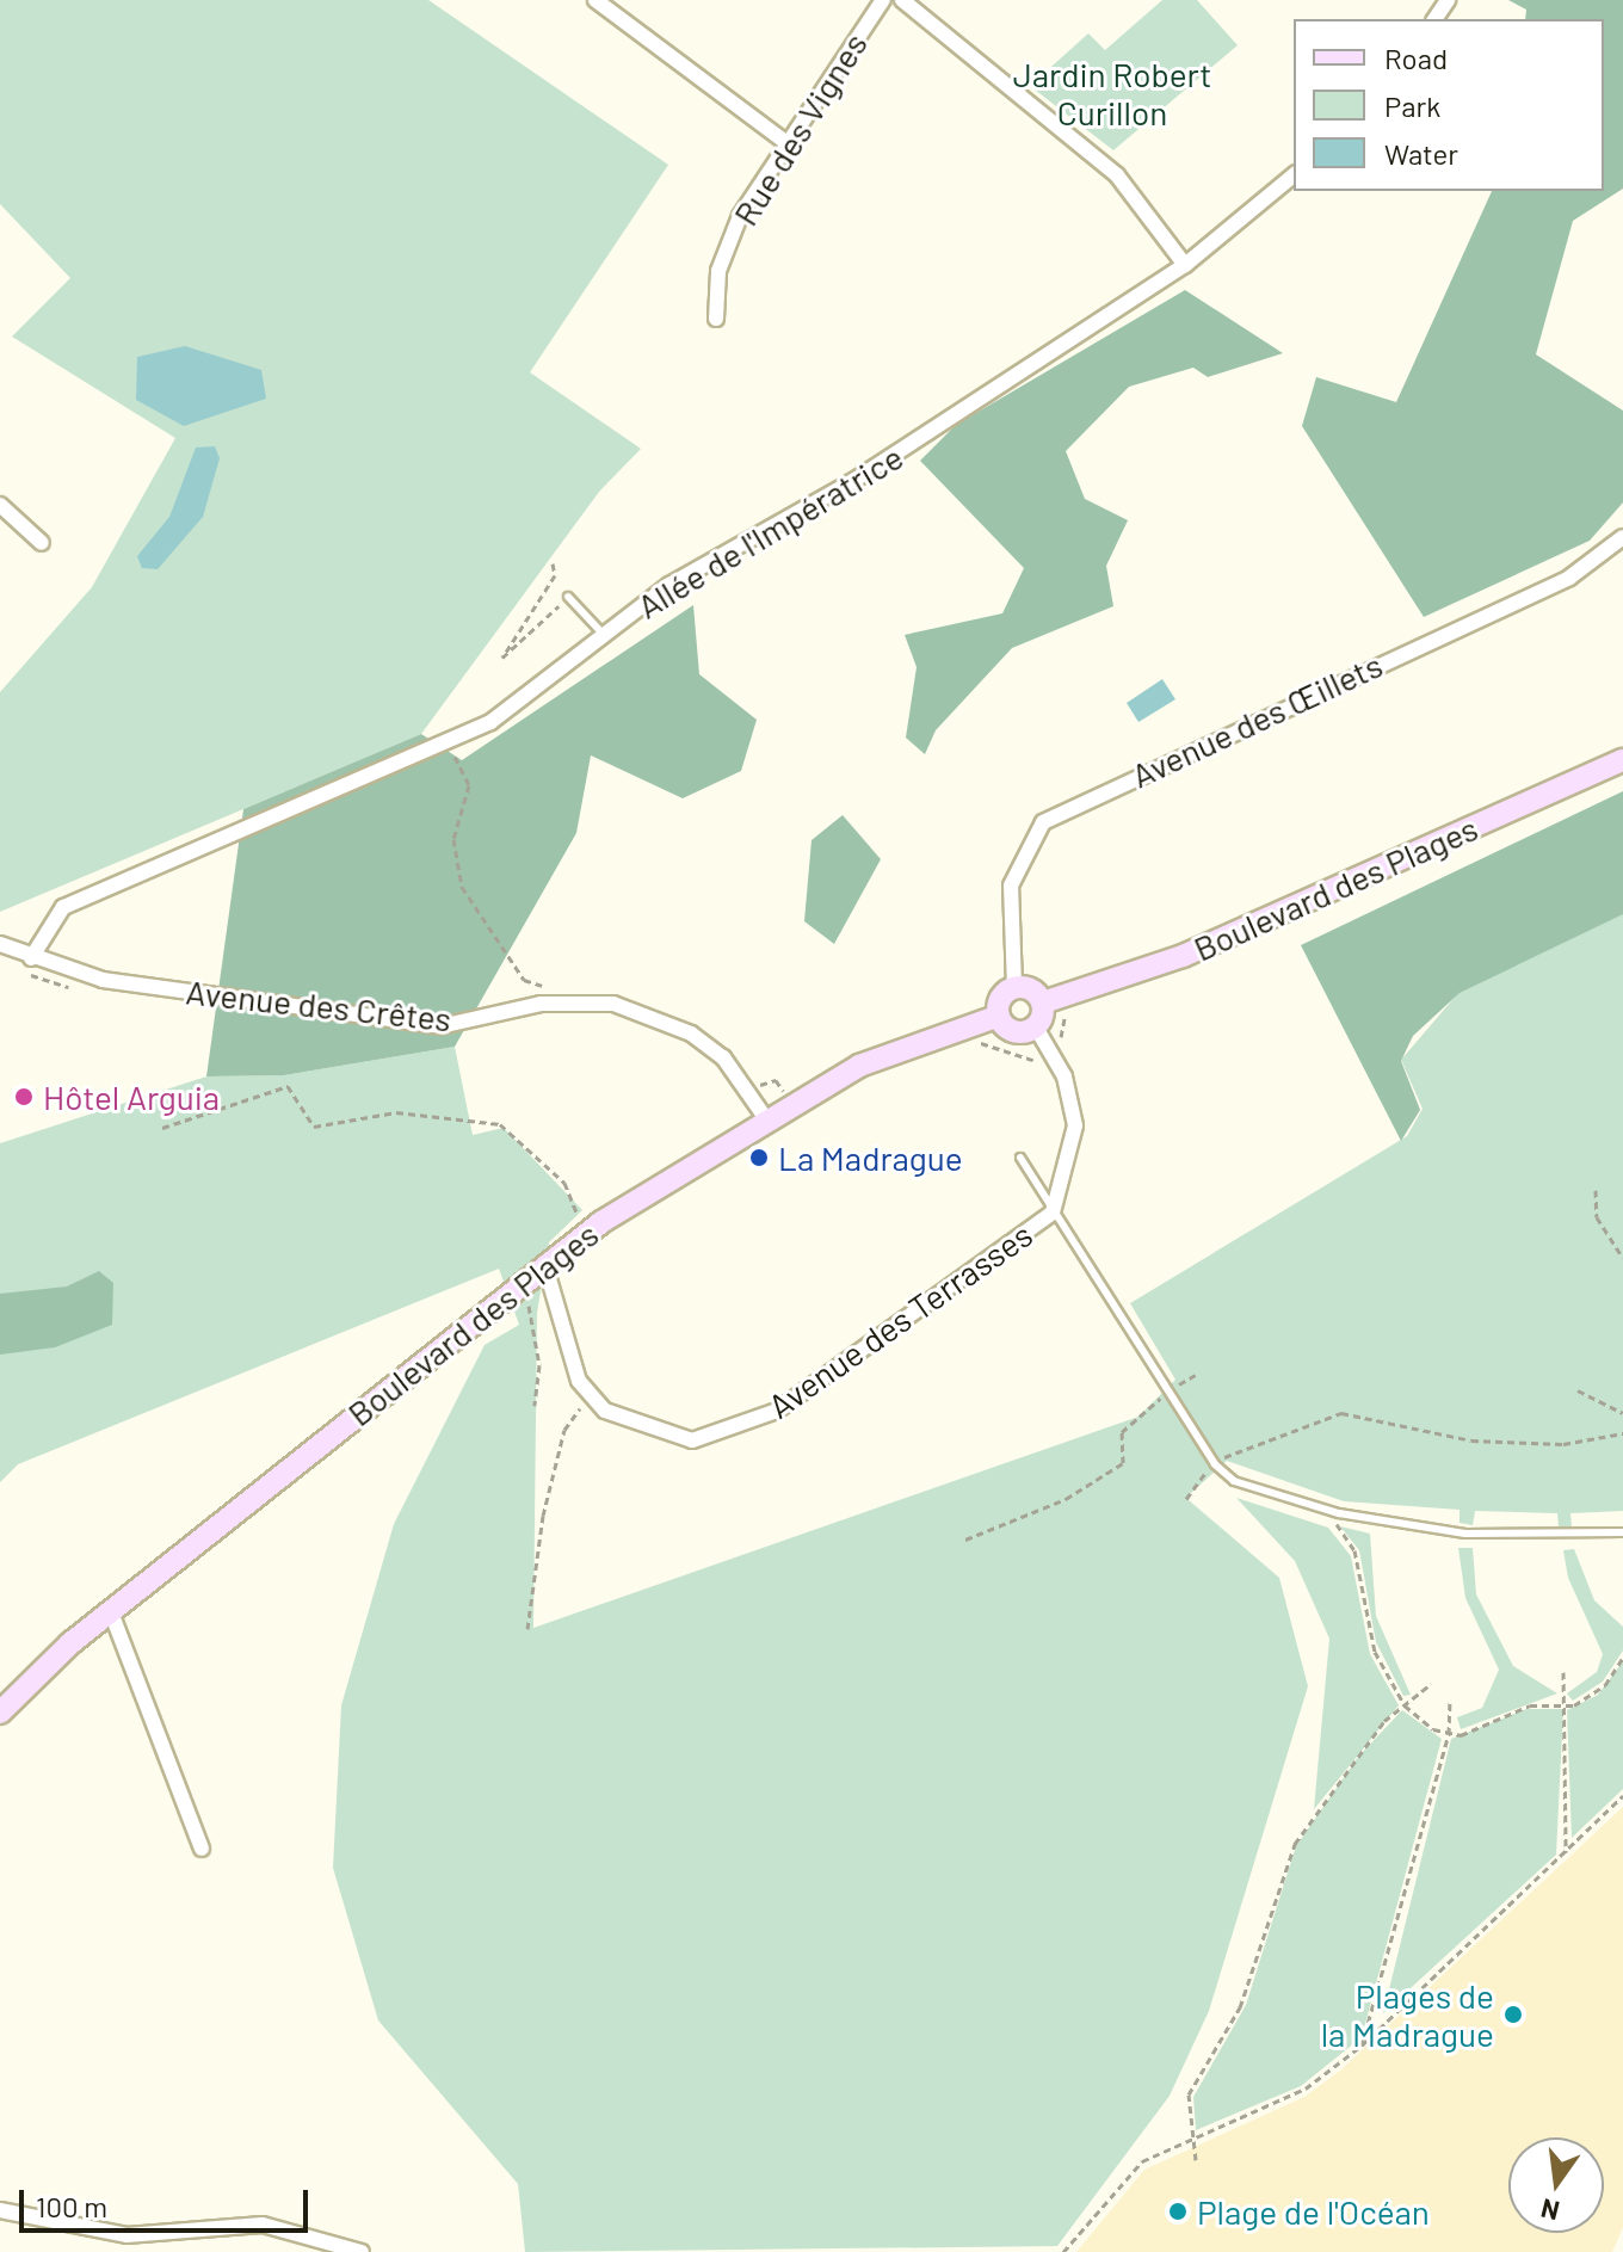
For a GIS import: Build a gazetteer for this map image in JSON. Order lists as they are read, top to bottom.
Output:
{
  "streets": {
    "main road": ["Boulevard des Plages"],
    "street": [
      "Rue des Vignes",
      "Allée de l'Impératrice",
      "Avenue des Œillets",
      "Avenue des Crêtes",
      "Avenue des Terrasses"
    ]
  },
  "crossings": [
    ["Allée de l'Impératrice", "Avenue des Crêtes"],
    ["Avenue des Œillets", "Boulevard des Plages"],
    ["Avenue des Œillets", "Avenue des Terrasses"],
    ["Boulevard des Plages", "Avenue des Crêtes"],
    ["Boulevard des Plages", "Avenue des Terrasses"]
  ],
  "parks": ["Jardin Robert Curillon"],
  "places": [
    "Hôtel Arguia",
    "La Madrague",
    "Plages de la Madrague",
    "Plage de l'Océan"
  ],
  "legend": ["Road", "Park", "Water"],
  "scale_bar": "100 m",
  "north": "bottom"
}
